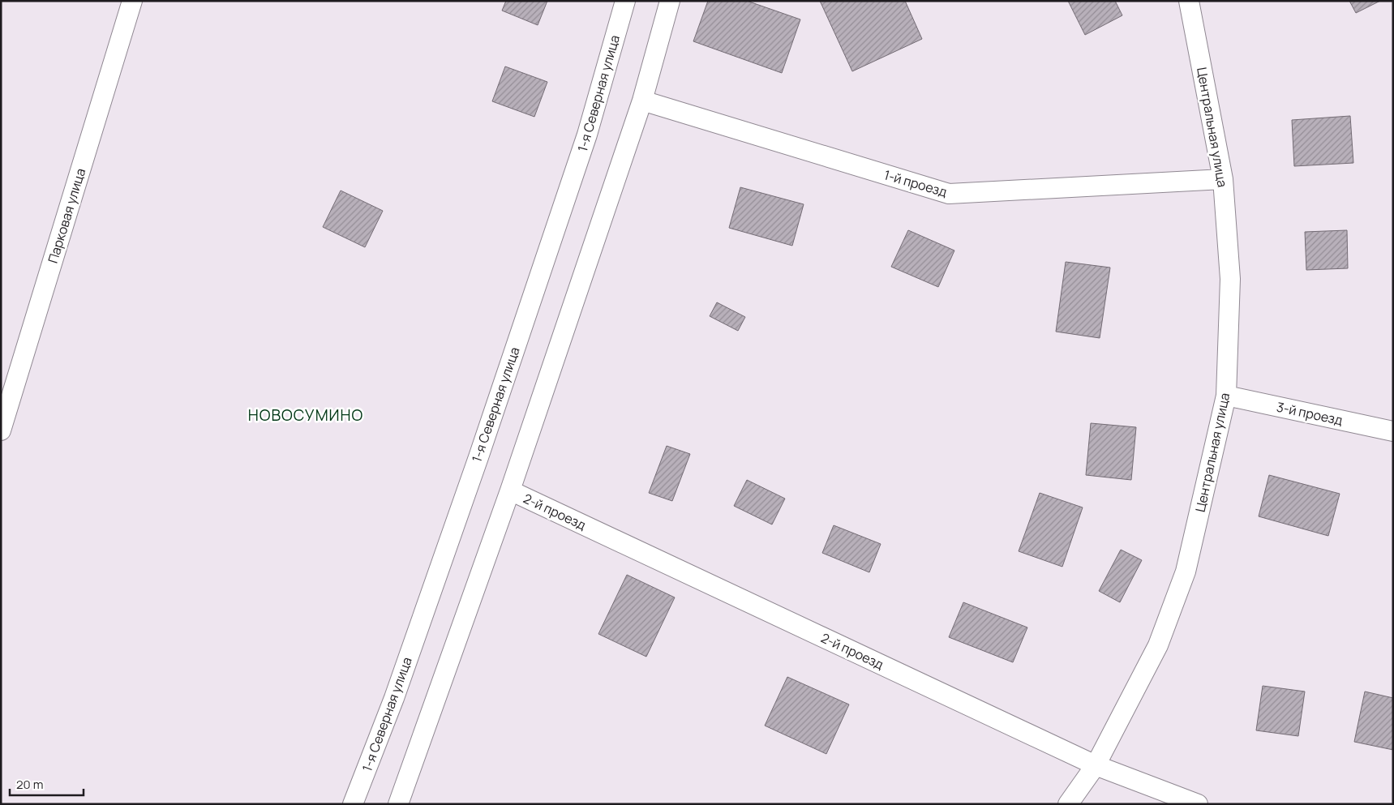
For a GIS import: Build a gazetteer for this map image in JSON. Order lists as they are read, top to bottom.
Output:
{
  "streets": {
    "street": [
      "1-я Северная улица",
      "Центральная улица",
      "1-й проезд",
      "Парковая улица",
      "3-й проезд",
      "2-й проезд"
    ]
  },
  "crossings": [
    ["Центральная улица", "1-й проезд"],
    ["Центральная улица", "3-й проезд"],
    ["Центральная улица", "2-й проезд"]
  ],
  "districts": ["НОВОСУМИНО"],
  "scale_bar": "20 m"
}
